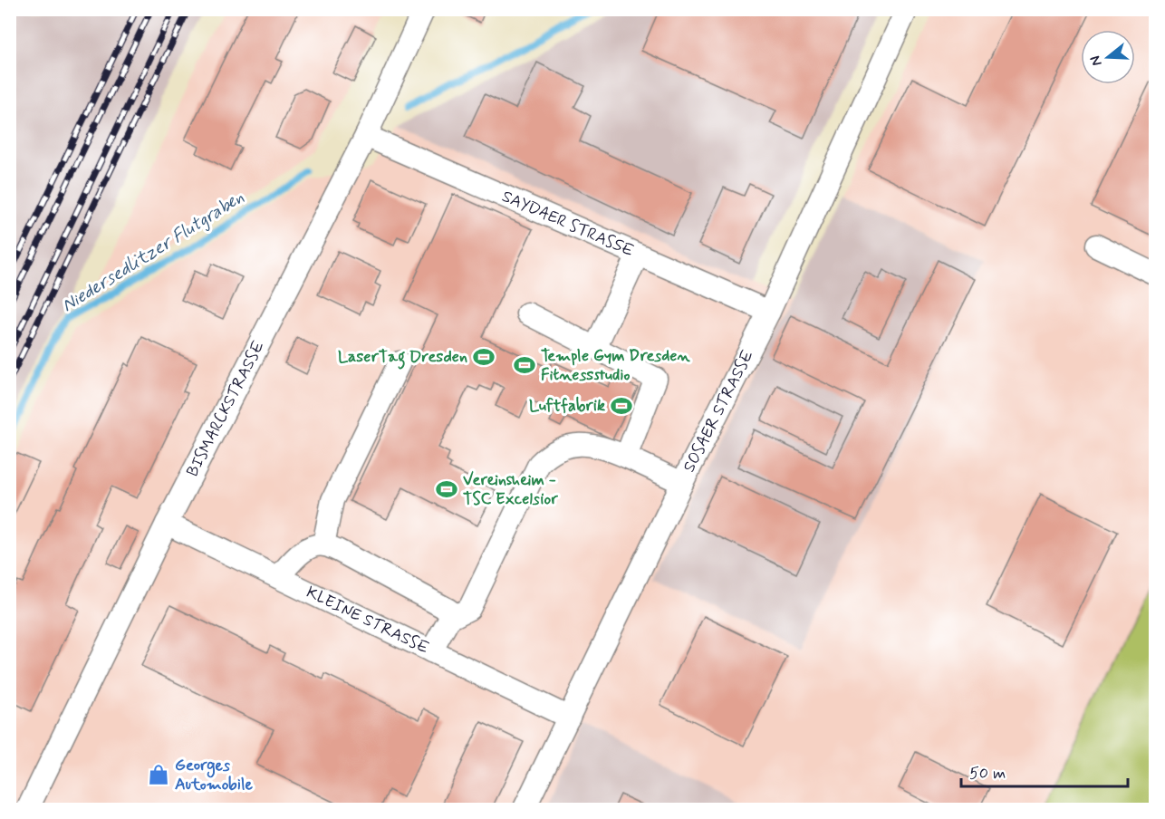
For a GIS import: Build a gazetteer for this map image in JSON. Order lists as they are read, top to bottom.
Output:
{
  "streets": {
    "street": [
      "SAYDAER STRASSE",
      "BISMARCKSTRASSE",
      "SOSAER STRASSE",
      "KLEINE STRASSE"
    ]
  },
  "crossings": [
    ["SAYDAER STRASSE", "BISMARCKSTRASSE"],
    ["SAYDAER STRASSE", "SOSAER STRASSE"],
    ["BISMARCKSTRASSE", "KLEINE STRASSE"],
    ["SOSAER STRASSE", "KLEINE STRASSE"]
  ],
  "water": ["Niedersedlitzer Flutgraben"],
  "places": {
    "sports": [
      "LaserTag Dresden",
      "Temple Gym Dresden Fitnessstudio",
      "Luftfabrik",
      "Vereinsheim - TSC Excelsior"
    ],
    "shop": ["Georges Automobile"]
  },
  "scale_bar": "50 m",
  "north": "left"
}
